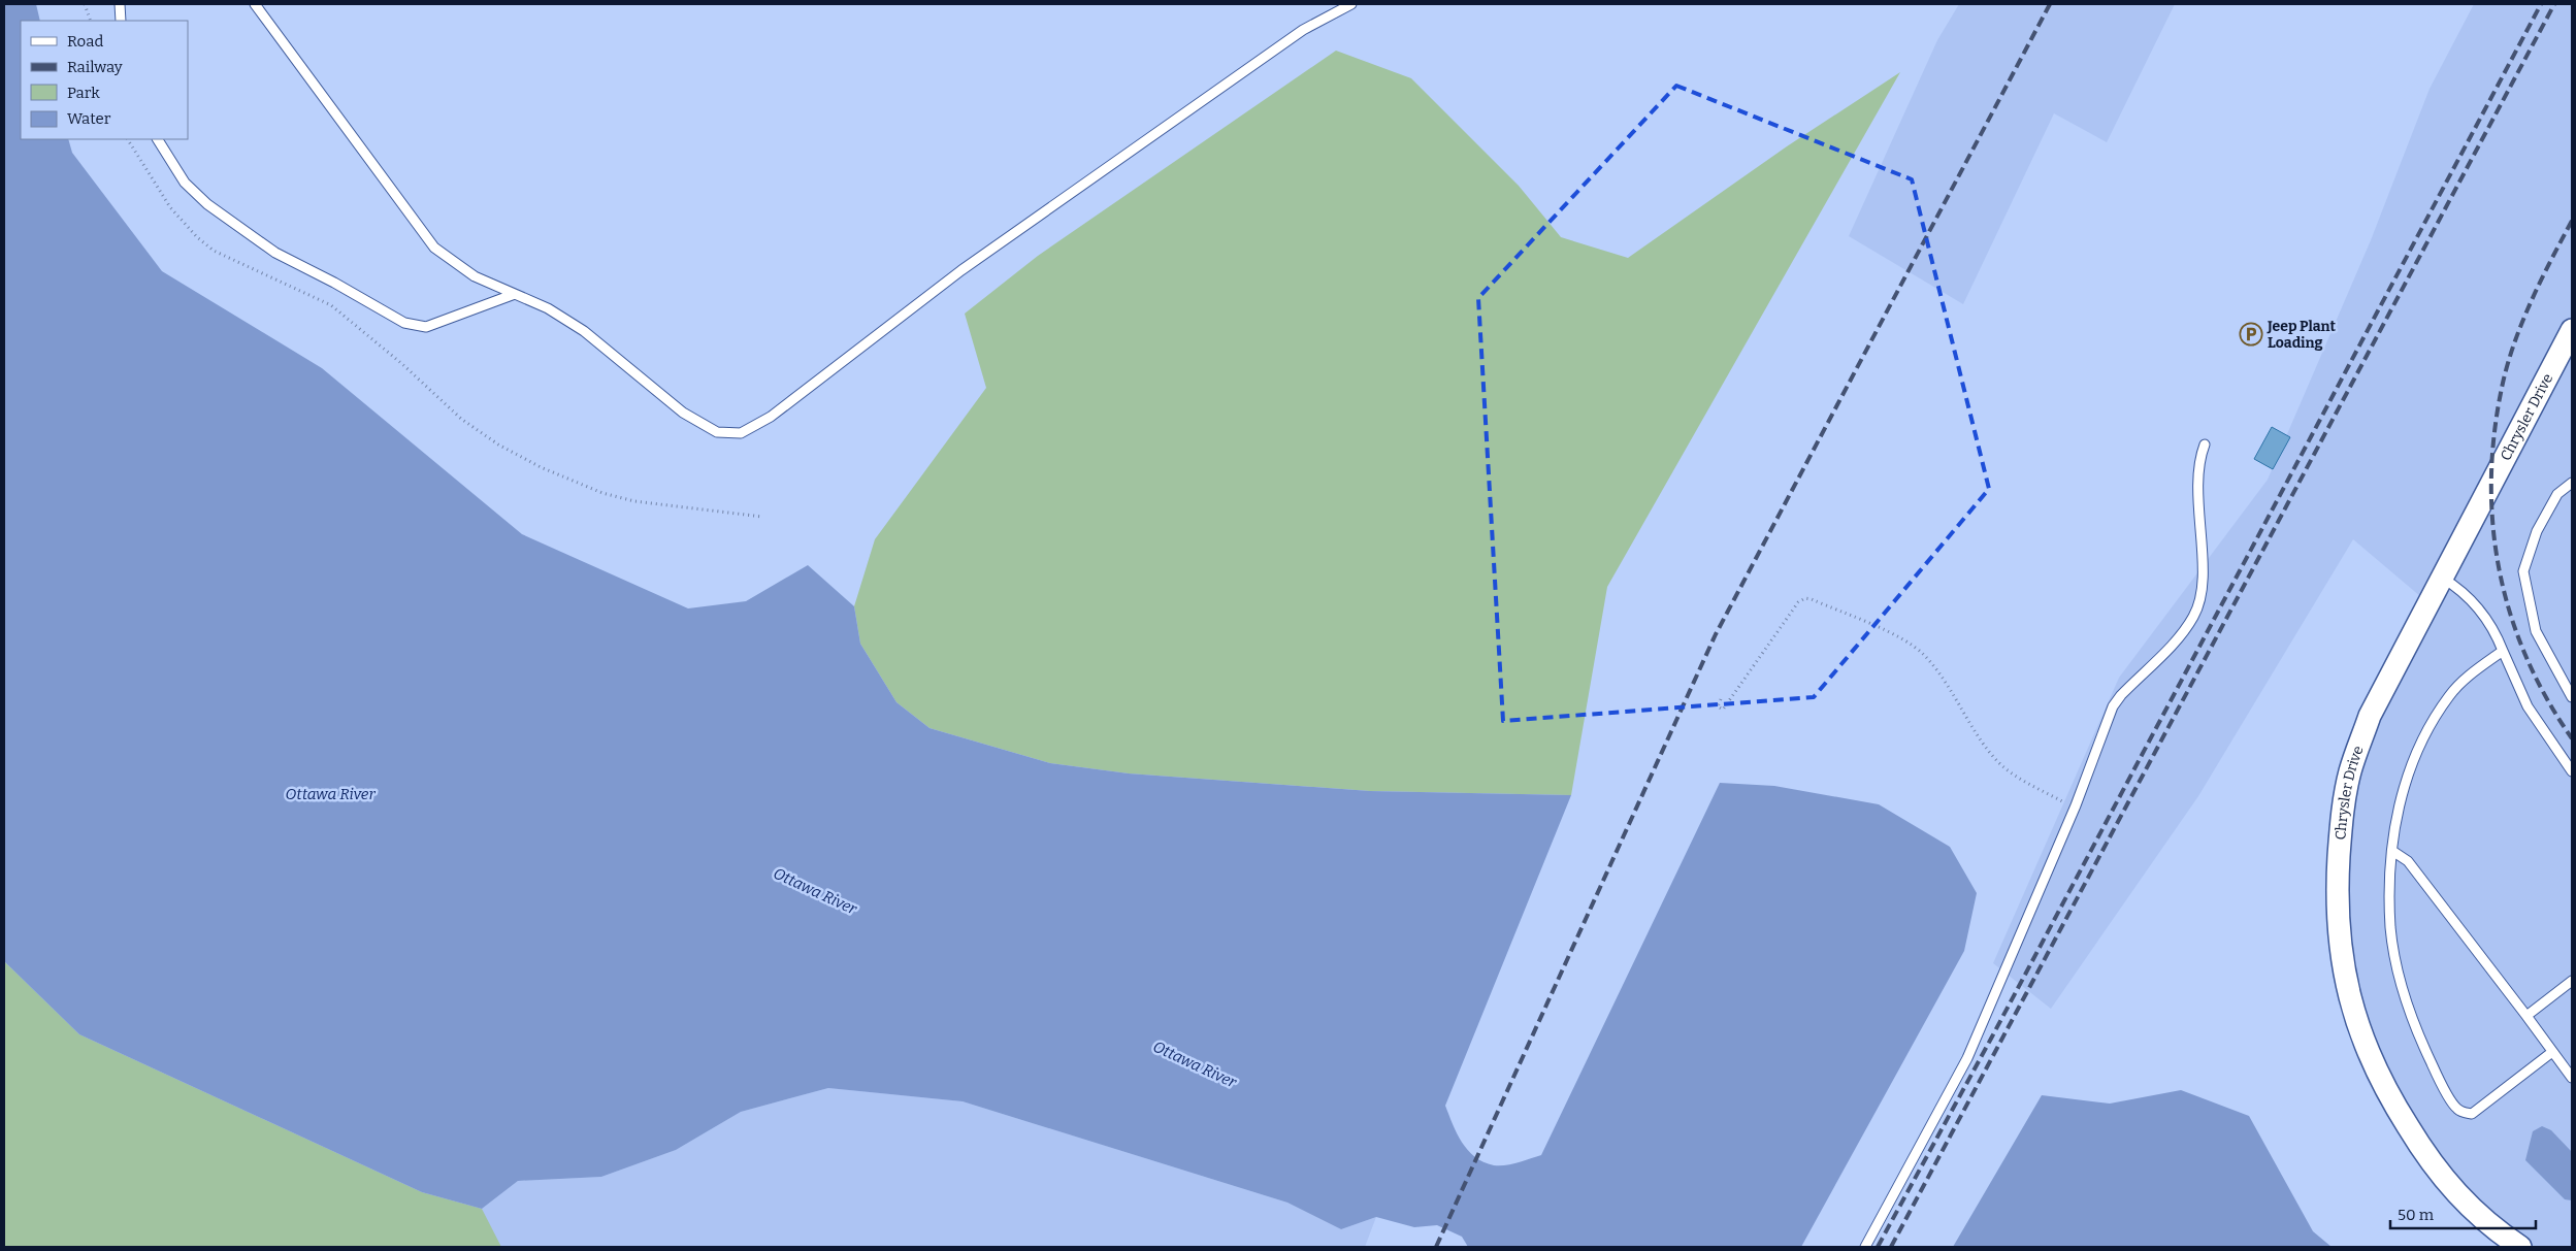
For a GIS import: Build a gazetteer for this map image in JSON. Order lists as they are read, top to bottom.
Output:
{
  "streets": {
    "street": ["Chrysler Drive"]
  },
  "water": ["Ottawa River"],
  "places": {
    "parking": ["Jeep Plant Loading"]
  },
  "legend": [
    "Road",
    "Railway",
    "Park",
    "Water"
  ],
  "scale_bar": "50 m"
}
